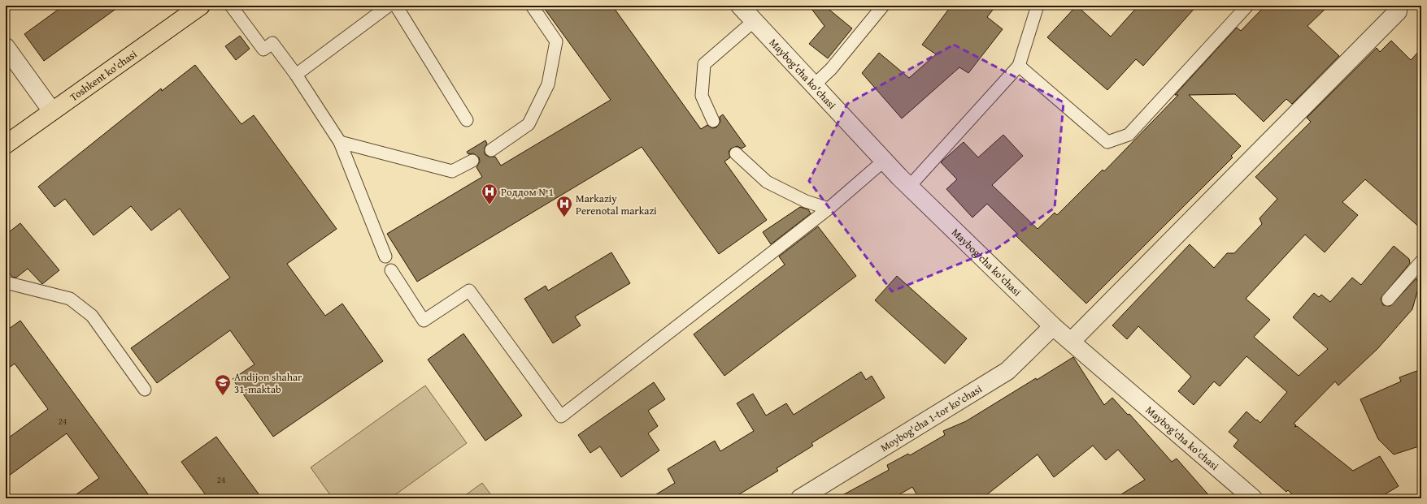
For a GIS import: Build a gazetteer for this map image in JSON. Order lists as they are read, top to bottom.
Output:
{
  "streets": {
    "main road": ["Toshkent ko'chasi"],
    "street": ["Maybog'cha ko'chasi", "Moybog'cha 1-tor ko'chasi"]
  },
  "crossings": [
    ["Maybog'cha ko'chasi", "Moybog'cha 1-tor ko'chasi"]
  ],
  "places": {
    "hospital": ["Роддом №1", "Markaziy Perenotal markazi"],
    "school or university": ["Andijon shahar 31-maktab"]
  },
  "house_numbers": ["24", "24"]
}
